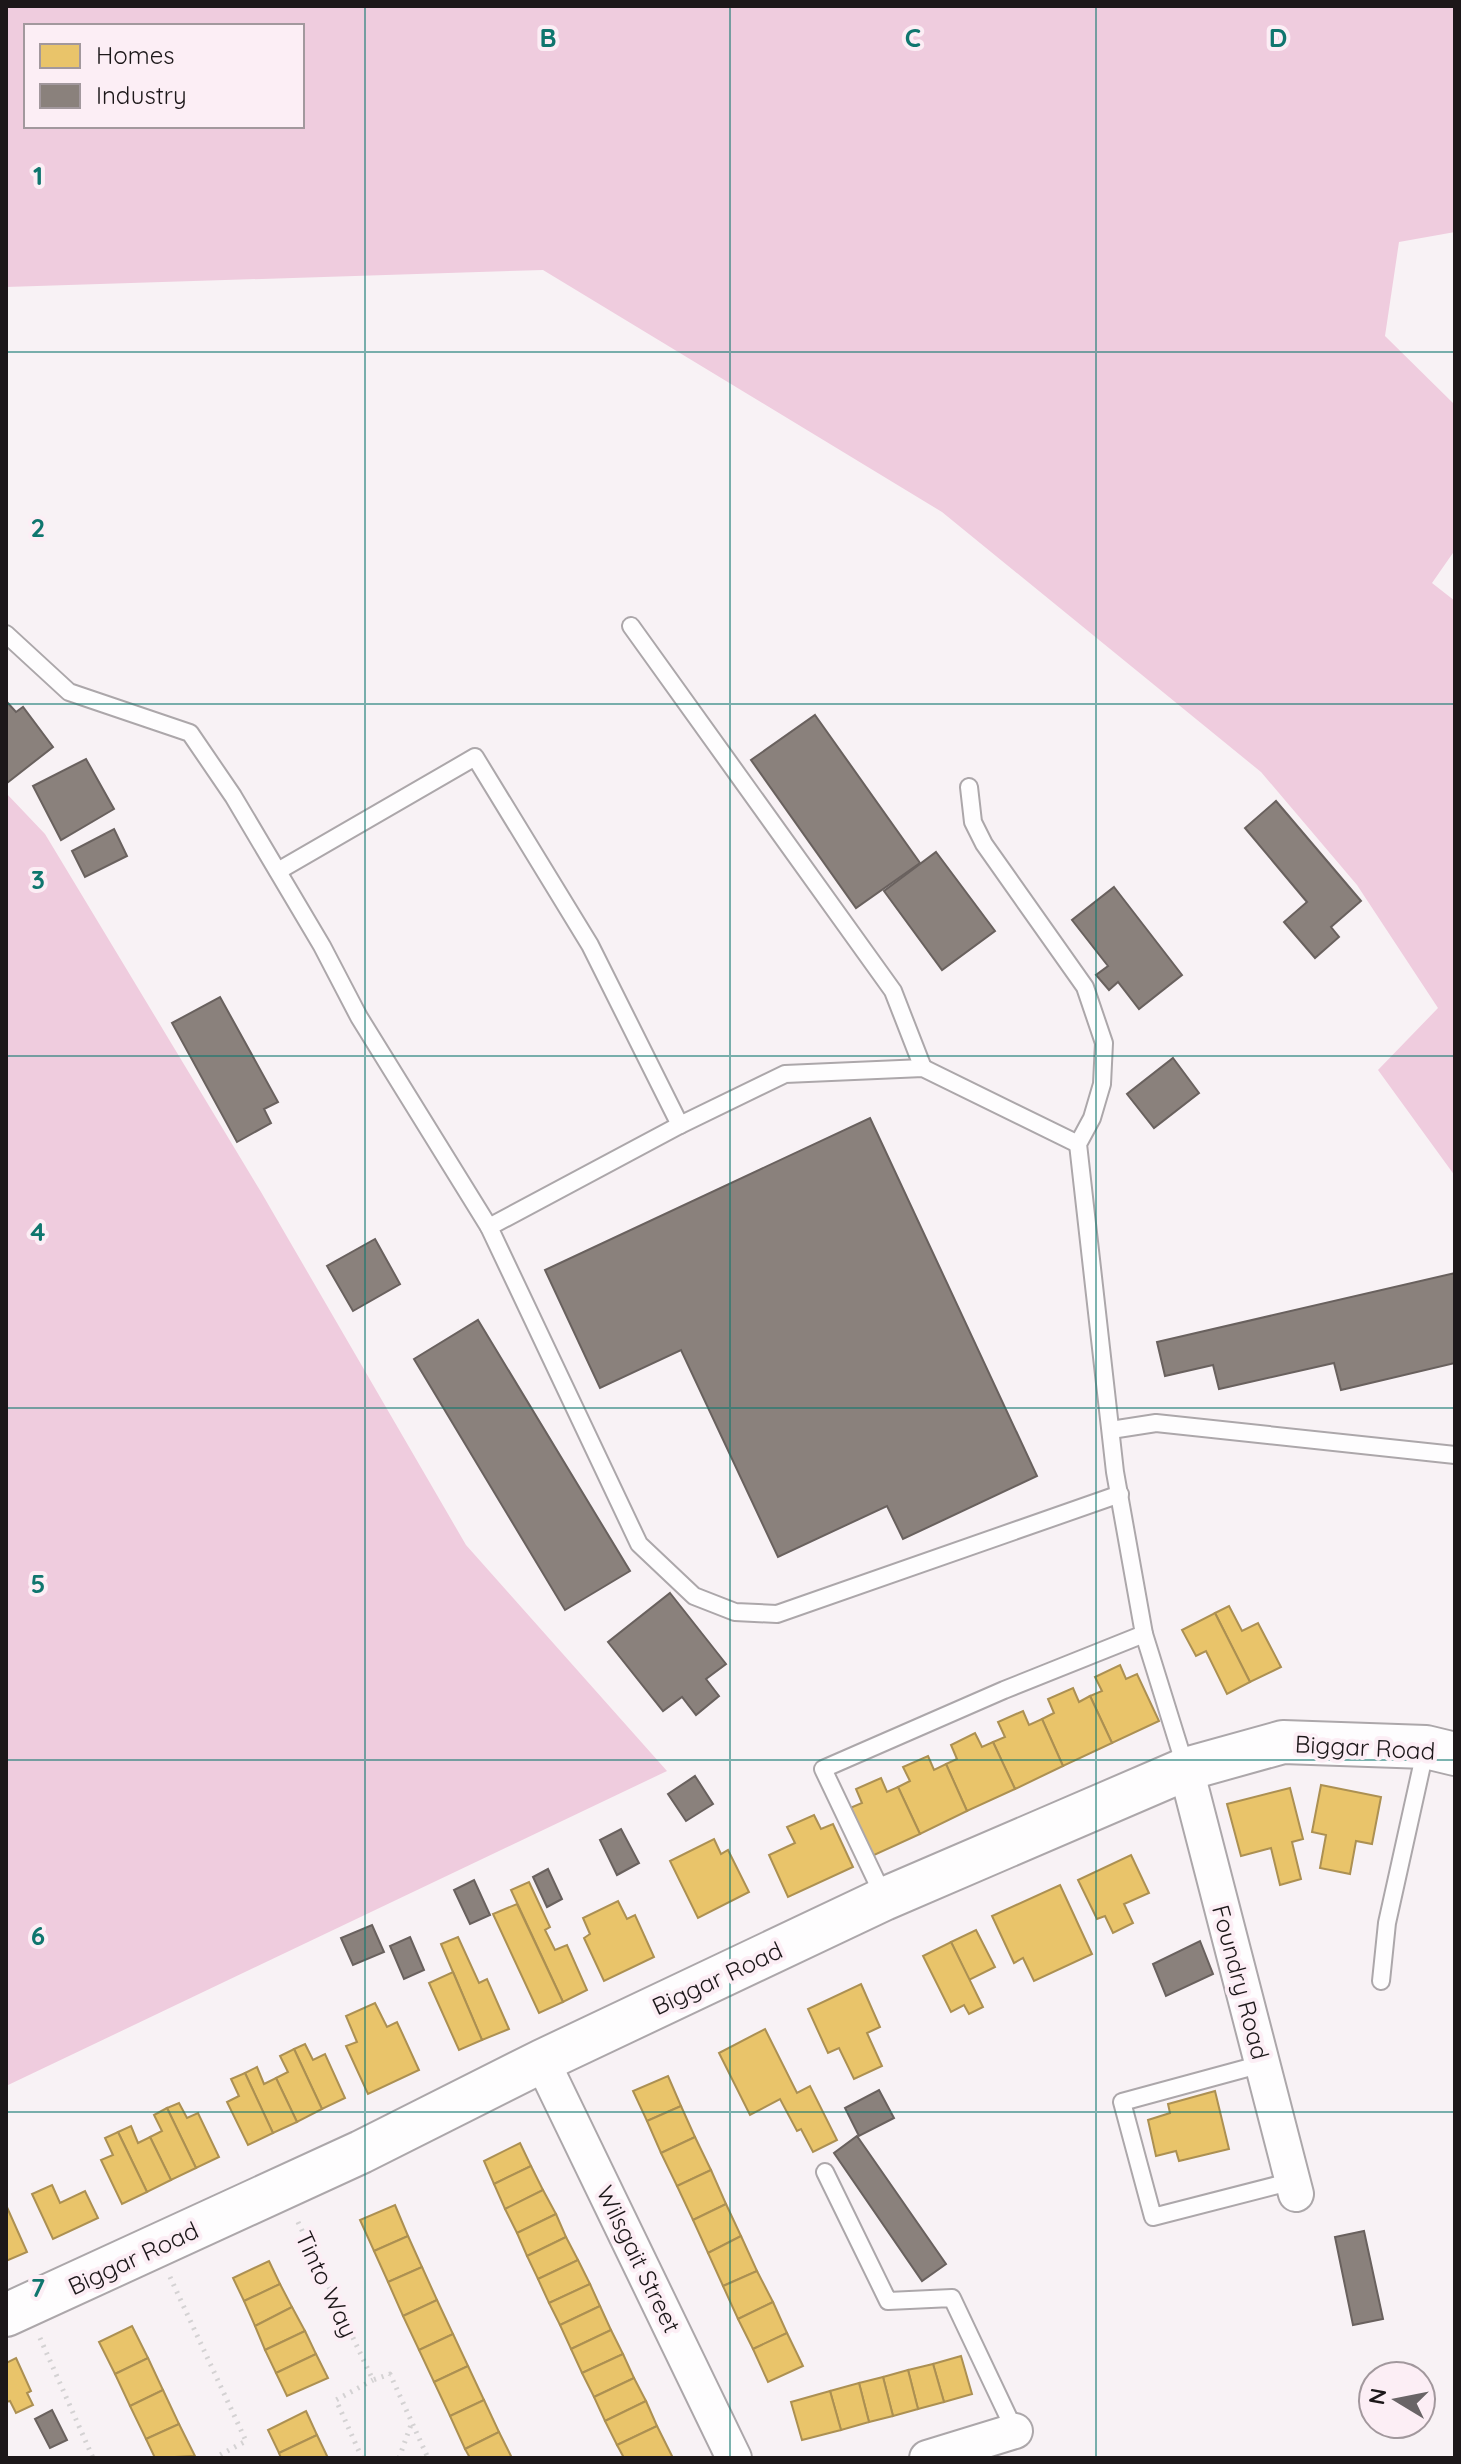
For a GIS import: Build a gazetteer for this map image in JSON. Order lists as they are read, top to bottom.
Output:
{
  "streets": {
    "street": ["Biggar Road", "Foundry Road", "Wilsgait Street"],
    "path": ["Tinto Way"]
  },
  "crossings": [
    ["Biggar Road", "Foundry Road"],
    ["Biggar Road", "Wilsgait Street"],
    ["Biggar Road", "Tinto Way"]
  ],
  "legend": ["Homes", "Industry"],
  "north": "left",
  "grid": {
    "columns": ["B", "C", "D"],
    "rows": [
      "1",
      "2",
      "3",
      "4",
      "5",
      "6",
      "7"
    ]
  }
}
